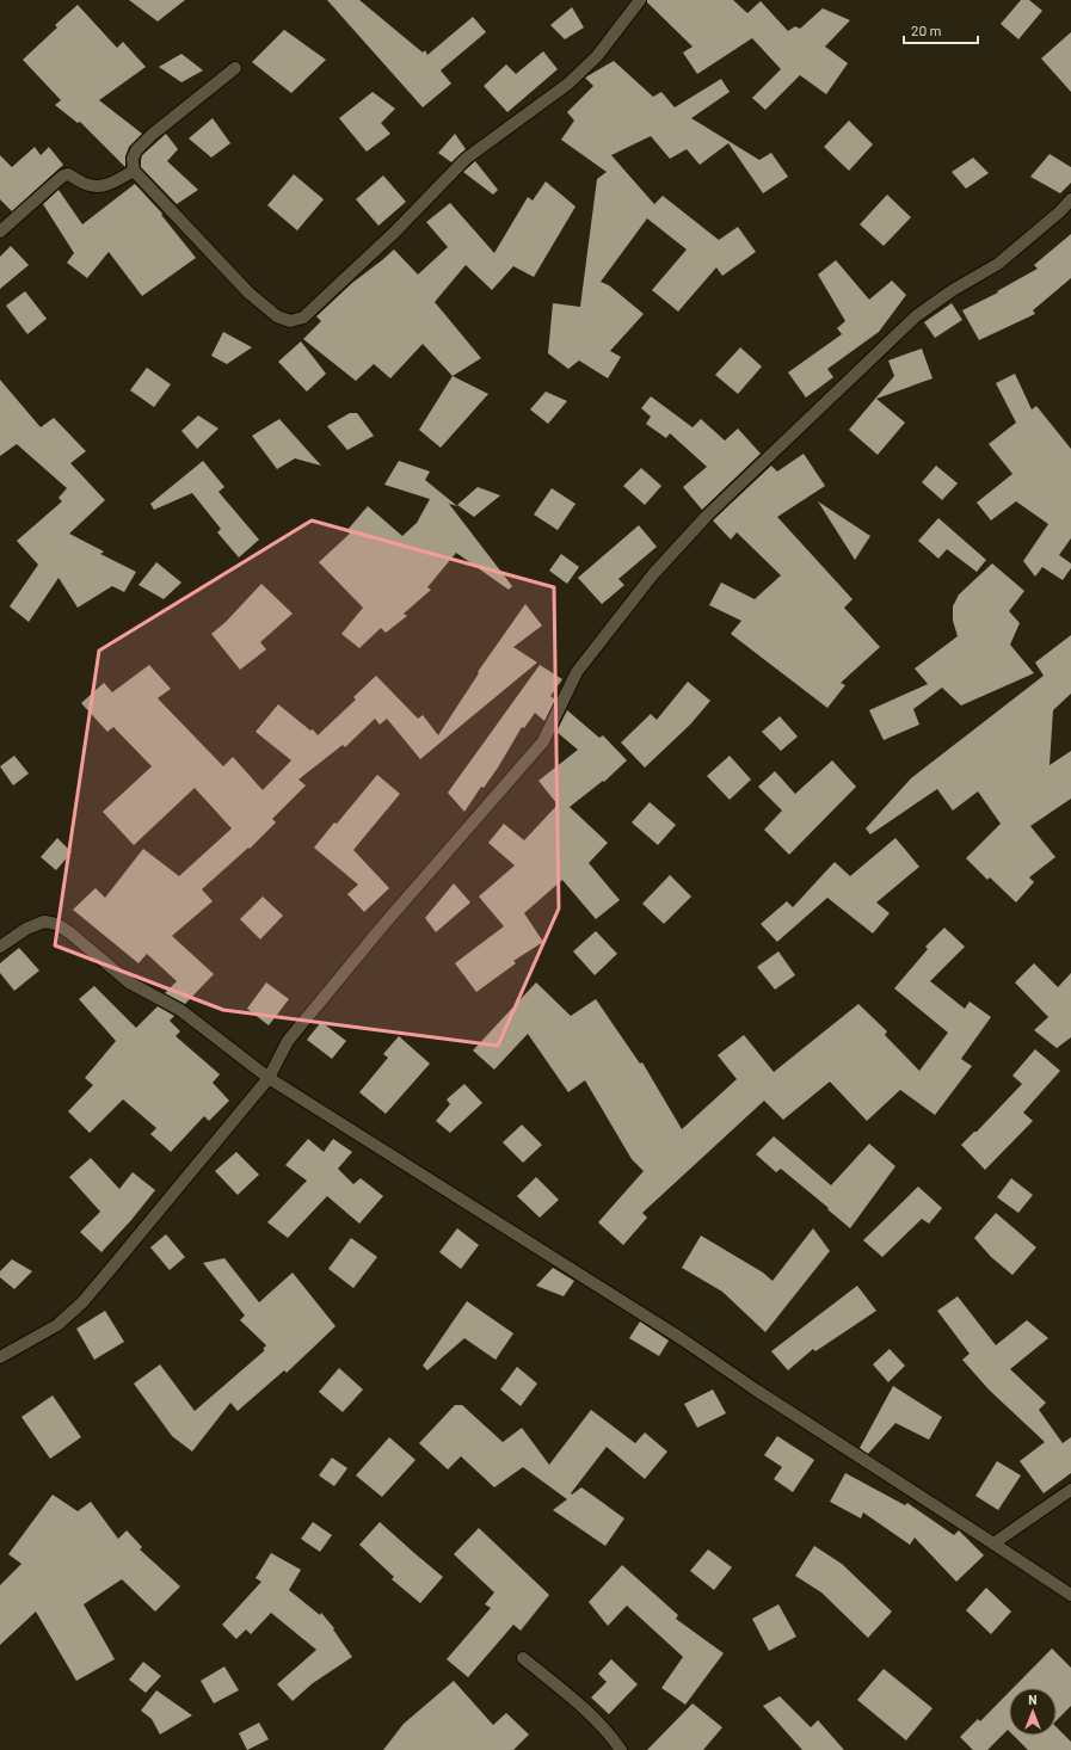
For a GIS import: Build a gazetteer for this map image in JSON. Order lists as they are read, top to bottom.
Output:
{
  "scale_bar": "20 m",
  "north": "top"
}
